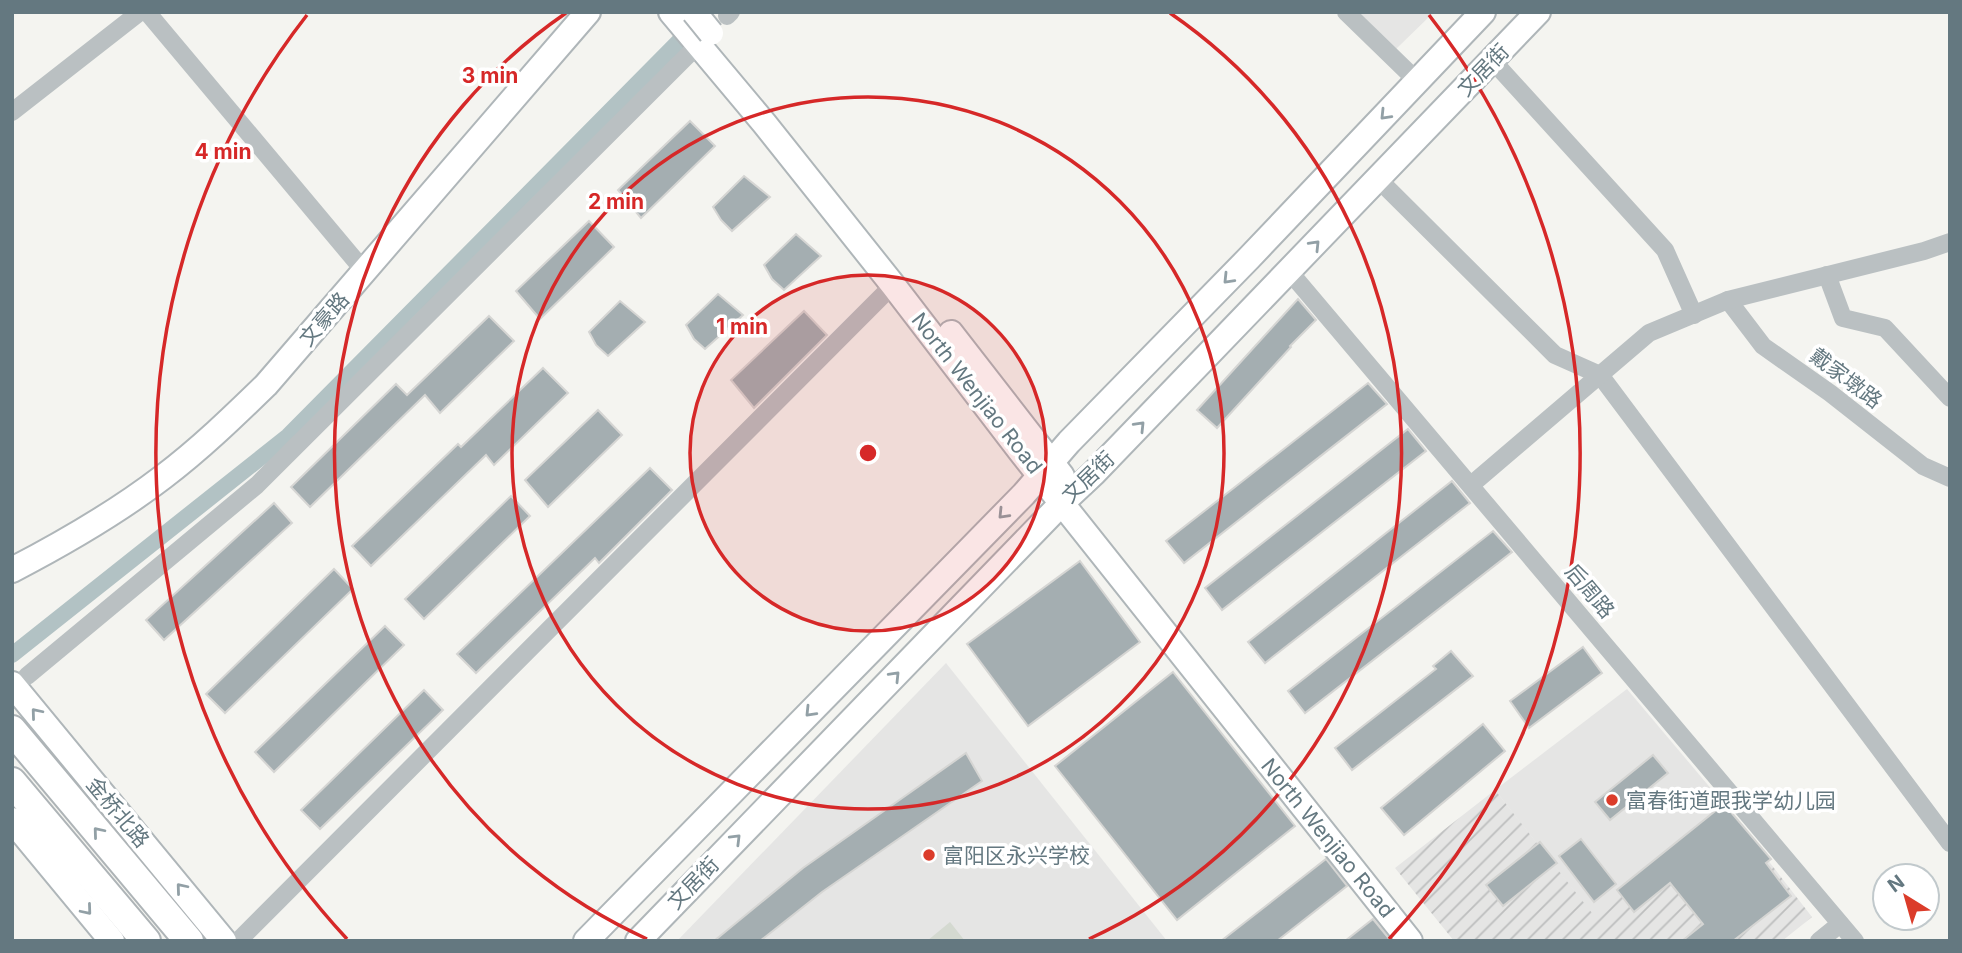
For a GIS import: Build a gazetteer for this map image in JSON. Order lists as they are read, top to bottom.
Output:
{
  "streets": {
    "main road": ["金桥北路"],
    "street": [
      "文居街",
      "文豪路",
      "戴家墩路",
      "North Wenjiao Road",
      "后周路"
    ]
  },
  "crossings": [
    ["文居街", "North Wenjiao Road"],
    ["文居街", "后周路"]
  ],
  "places": ["富春街道跟我学幼儿园", "富阳区永兴学校"],
  "north": "top left",
  "rings": [
    "3 min",
    "4 min",
    "2 min",
    "1 min"
  ]
}
